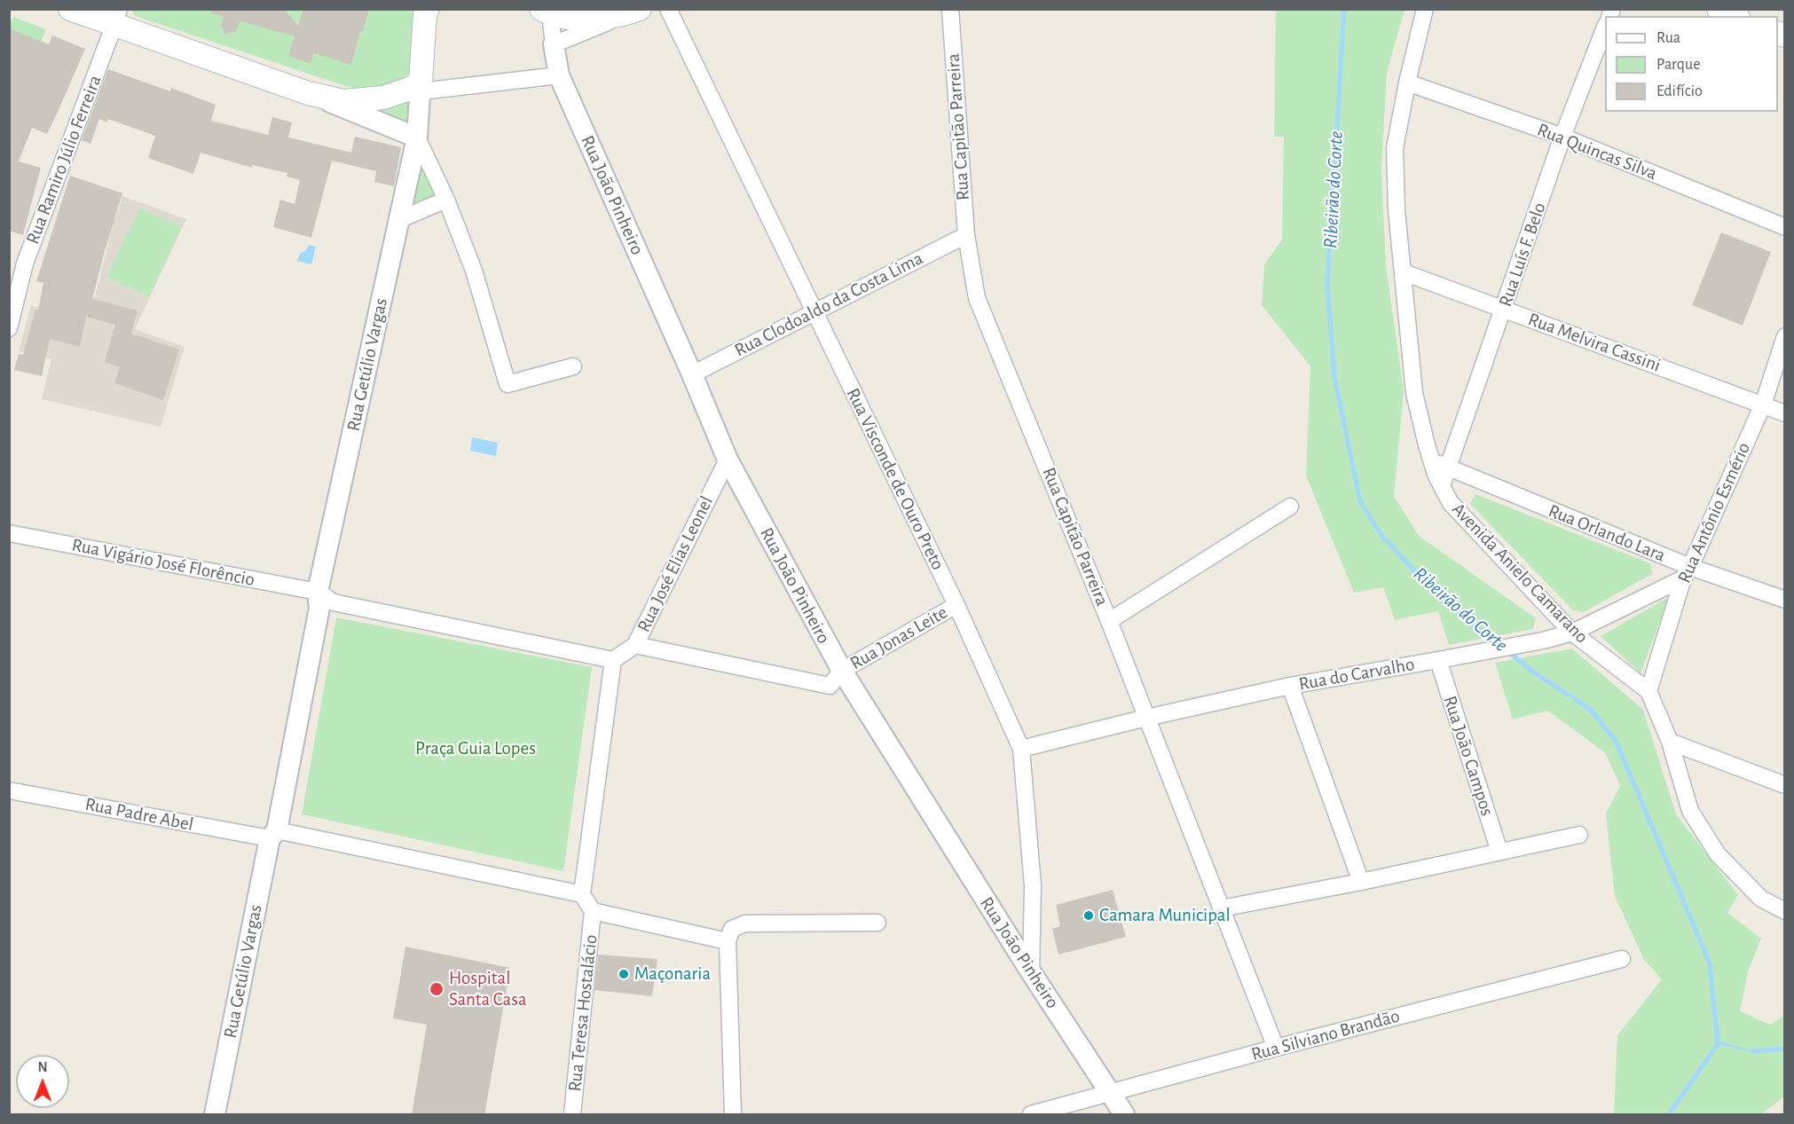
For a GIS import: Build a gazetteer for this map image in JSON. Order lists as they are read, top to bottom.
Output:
{
  "streets": {
    "street": [
      "Rua Capitão Parreira",
      "Rua Quincas Silva",
      "Rua Ramiro Júlio Ferreira",
      "Rua João Pinheiro",
      "Rua Luís F. Belo",
      "Rua Clodoaldo da Costa Lima",
      "Rua Melvira Cassini",
      "Rua Getúlio Vargas",
      "Rua Visconde de Ouro Preto",
      "Rua Antônio Esmério",
      "Rua Orlando Lara",
      "Rua Vigário José Florêncio",
      "Rua José Elias Leonel",
      "Avenida Anielo Camarano",
      "Rua Jonas Leite",
      "Rua do Carvalho",
      "Rua João Campos",
      "Rua Padre Abel",
      "Rua Teresa Hostalácio",
      "Rua Silviano Brandão"
    ]
  },
  "crossings": [
    ["Rua Capitão Parreira", "Rua Clodoaldo da Costa Lima"],
    ["Rua Capitão Parreira", "Rua do Carvalho"],
    ["Rua Capitão Parreira", "Rua Silviano Brandão"],
    ["Rua Quincas Silva", "Rua Luís F. Belo"],
    ["Rua Quincas Silva", "Avenida Anielo Camarano"],
    ["Rua João Pinheiro", "Rua Clodoaldo da Costa Lima"],
    ["Rua João Pinheiro", "Rua Visconde de Ouro Preto"],
    ["Rua João Pinheiro", "Rua José Elias Leonel"],
    ["Rua João Pinheiro", "Rua Jonas Leite"],
    ["Rua João Pinheiro", "Rua Silviano Brandão"],
    ["Rua Luís F. Belo", "Rua Melvira Cassini"],
    ["Rua Luís F. Belo", "Rua Orlando Lara"],
    ["Rua Luís F. Belo", "Avenida Anielo Camarano"],
    ["Rua Clodoaldo da Costa Lima", "Rua Visconde de Ouro Preto"],
    ["Rua Melvira Cassini", "Rua Antônio Esmério"],
    ["Rua Melvira Cassini", "Avenida Anielo Camarano"],
    ["Rua Getúlio Vargas", "Rua Vigário José Florêncio"],
    ["Rua Getúlio Vargas", "Rua Padre Abel"],
    ["Rua Visconde de Ouro Preto", "Rua Jonas Leite"],
    ["Rua Visconde de Ouro Preto", "Rua do Carvalho"],
    ["Rua Antônio Esmério", "Rua Orlando Lara"],
    ["Rua Antônio Esmério", "Avenida Anielo Camarano"],
    ["Rua Antônio Esmério", "Rua do Carvalho"],
    ["Rua Orlando Lara", "Avenida Anielo Camarano"],
    ["Rua Orlando Lara", "Rua do Carvalho"],
    ["Avenida Anielo Camarano", "Rua do Carvalho"],
    ["Rua do Carvalho", "Rua João Campos"]
  ],
  "water": ["Ribeirão do Corte"],
  "parks": ["Praça Guia Lopes"],
  "places": ["Camara Municipal", "Maçonaria", "Hospital Santa Casa"],
  "legend": ["Rua", "Parque", "Edifício"],
  "north": "top"
}
